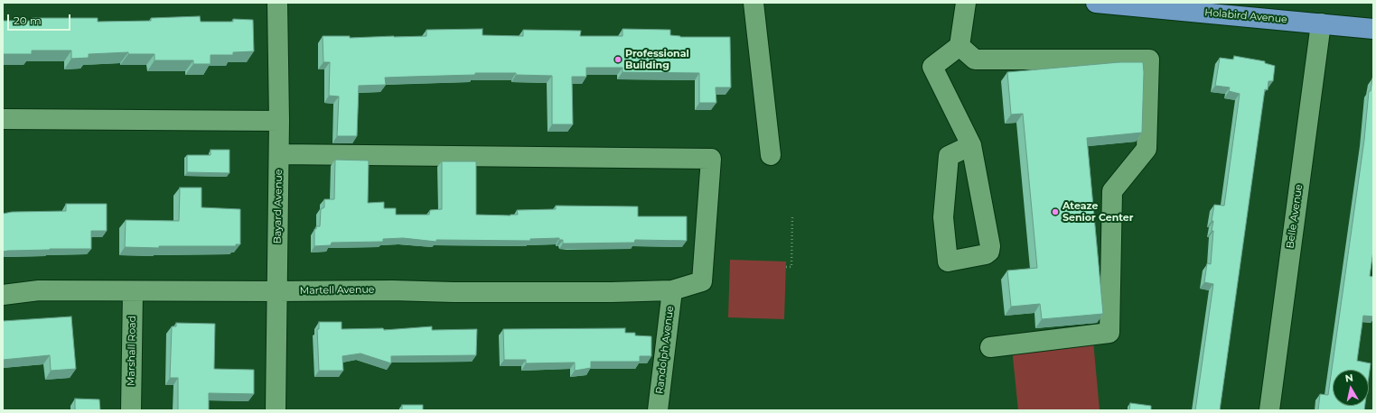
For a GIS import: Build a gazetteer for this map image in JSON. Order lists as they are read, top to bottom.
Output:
{
  "streets": {
    "main road": ["Holabird Avenue"],
    "street": [
      "Bayard Avenue",
      "Belle Avenue",
      "Martell Avenue",
      "Randolph Avenue",
      "Marshall Road"
    ]
  },
  "crossings": [
    ["Holabird Avenue", "Belle Avenue"],
    ["Bayard Avenue", "Martell Avenue"],
    ["Martell Avenue", "Randolph Avenue"],
    ["Martell Avenue", "Marshall Road"]
  ],
  "places": ["Professional Building", "Ateaze Senior Center"],
  "scale_bar": "20 m",
  "north": "top"
}
